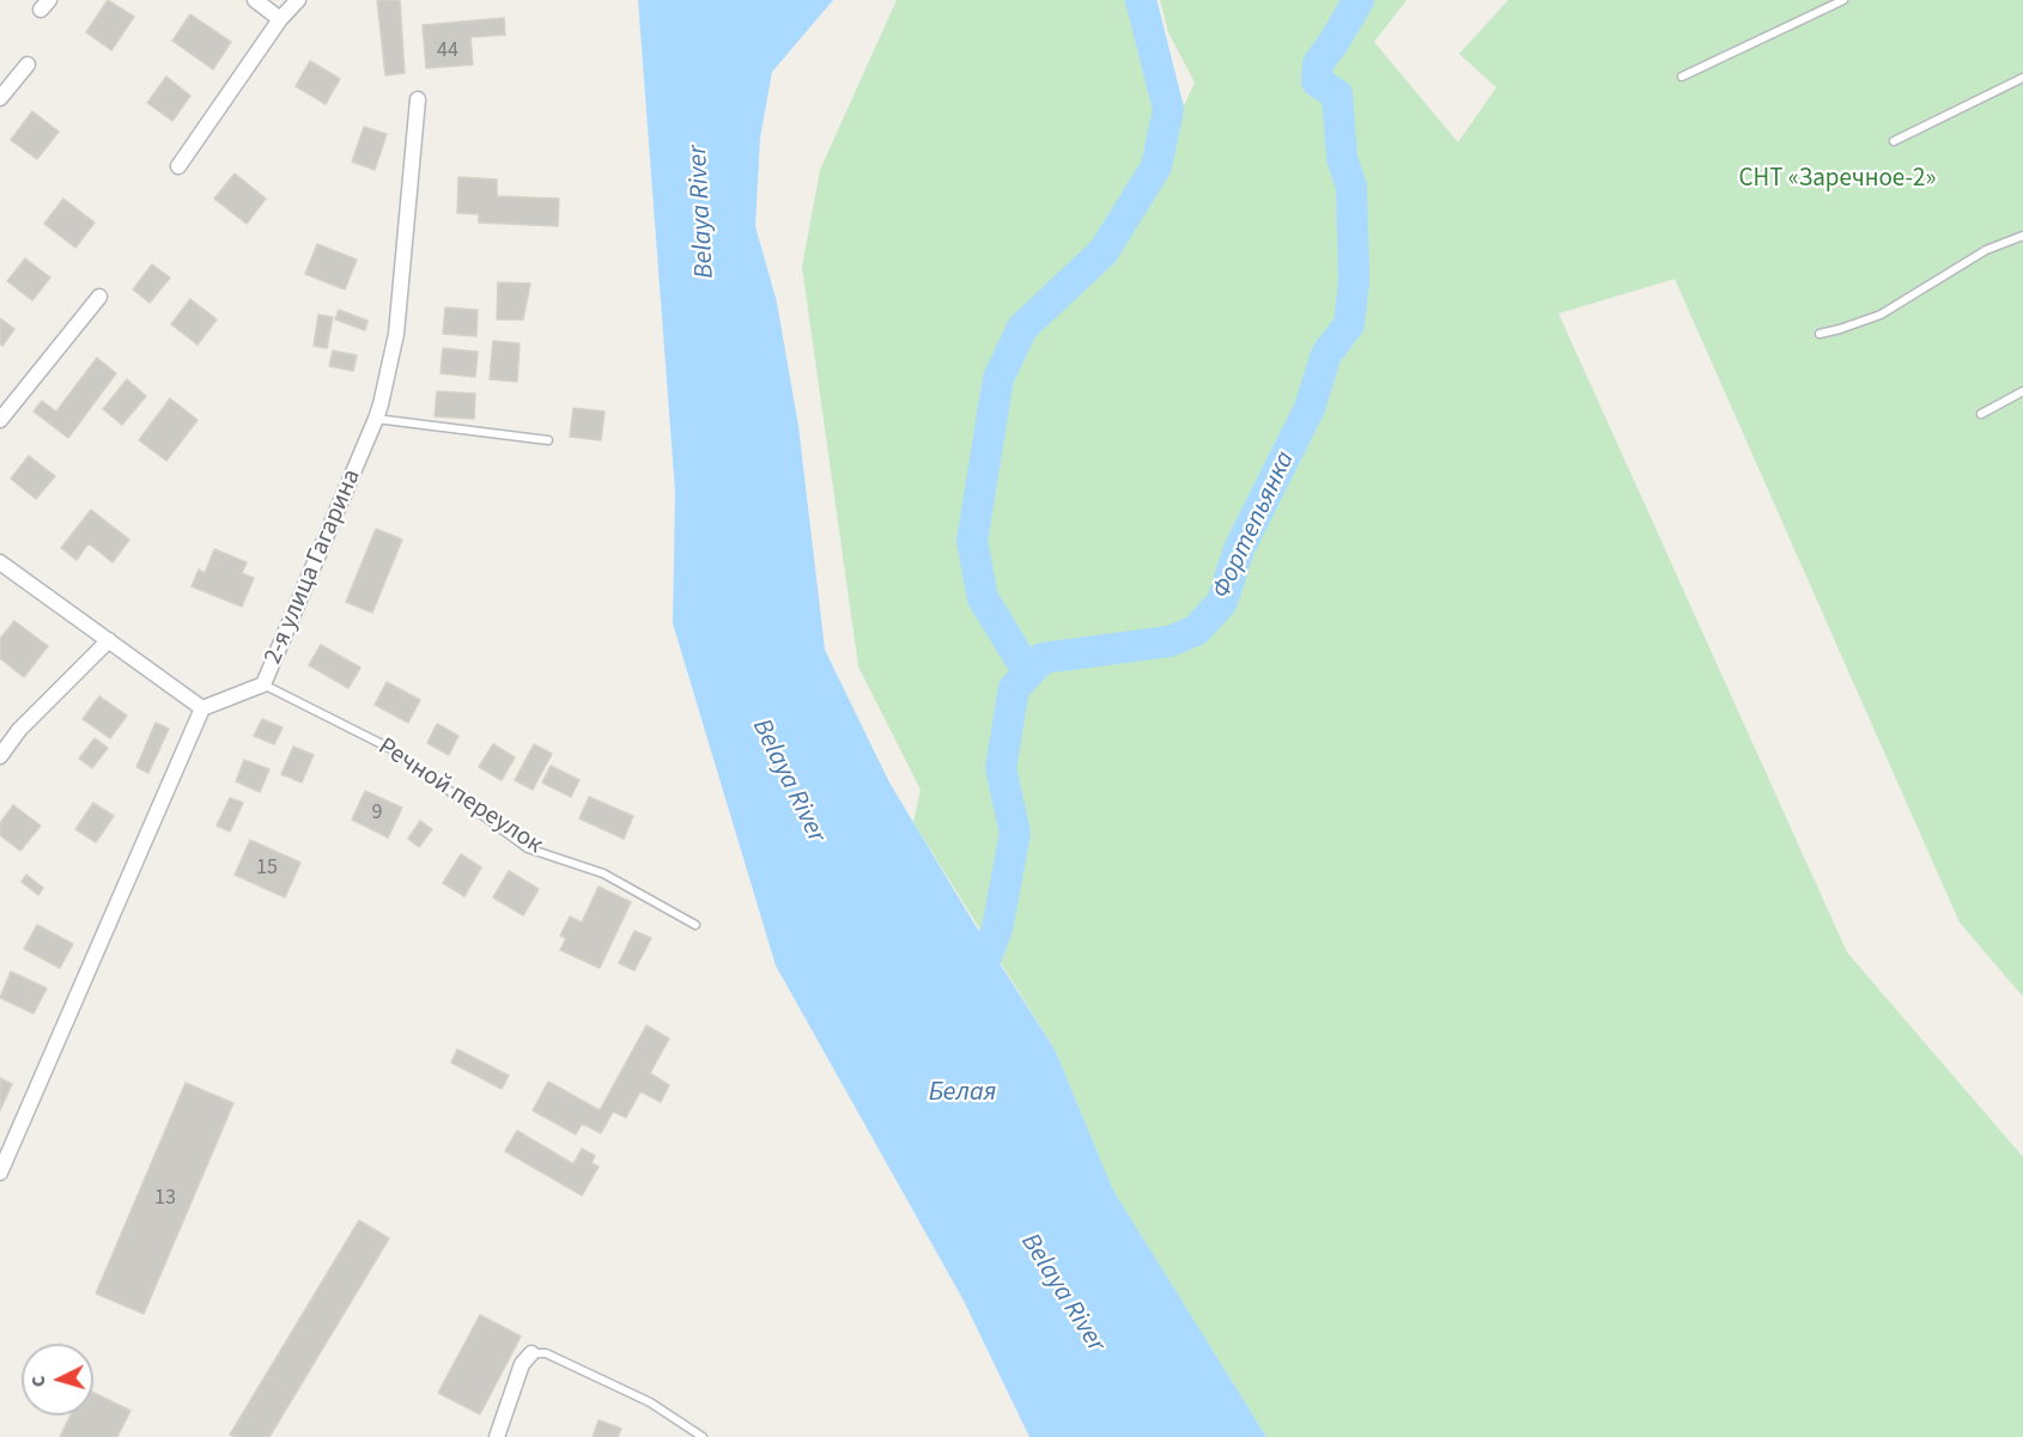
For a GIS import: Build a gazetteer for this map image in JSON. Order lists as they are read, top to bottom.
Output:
{
  "streets": {
    "street": ["2-я улица Гагарина"],
    "lane": ["Речной переулок"]
  },
  "crossings": [
    ["2-я улица Гагарина", "Речной переулок"]
  ],
  "water": ["Belaya River", "Фортепьянка", "Белая"],
  "parks": ["СНТ «Заречное-2»"],
  "house_numbers": [
    "44",
    "9",
    "15",
    "13"
  ],
  "north": "left"
}
